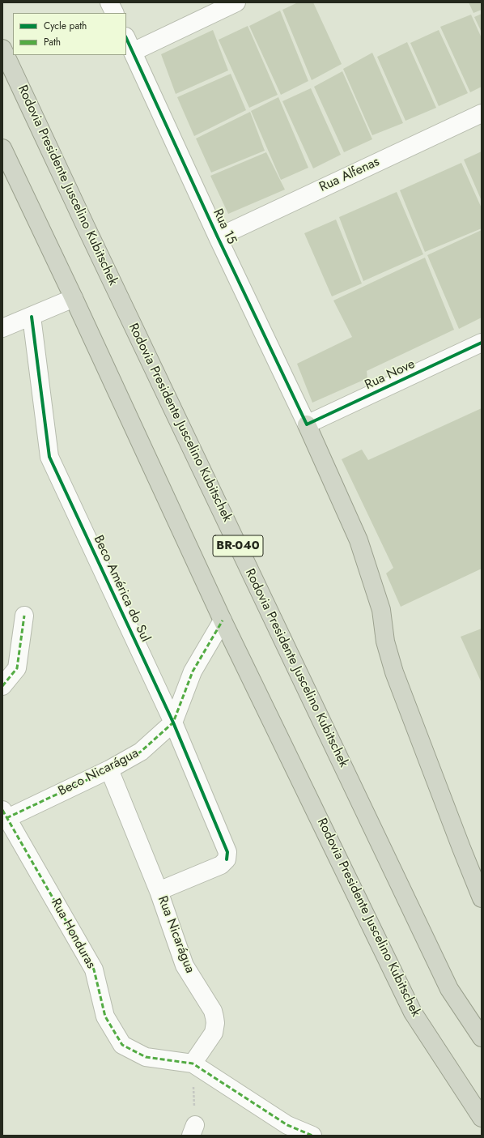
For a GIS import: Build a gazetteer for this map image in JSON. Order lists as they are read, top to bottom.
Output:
{
  "streets": {
    "highway": ["Rodovia Presidente Juscelino Kubitschek", "BR-040"],
    "street": [
      "Rua Alfenas",
      "Rua 15",
      "Rua Nove",
      "Beco América do Sul",
      "Beco Nicarágua",
      "Rua Honduras",
      "Rua Nicarágua"
    ]
  },
  "crossings": [
    ["Rua Alfenas", "Rua 15"],
    ["Rodovia Presidente Juscelino Kubitschek", "Beco Nicarágua"],
    ["Rua 15", "Rua Nove"],
    ["Beco América do Sul", "Beco Nicarágua"],
    ["Beco América do Sul", "Rua Nicarágua"],
    ["Beco Nicarágua", "Rua Honduras"],
    ["Beco Nicarágua", "Rua Nicarágua"],
    ["Rua Honduras", "Rua Nicarágua"]
  ],
  "legend": ["Cycle path", "Path"]
}
